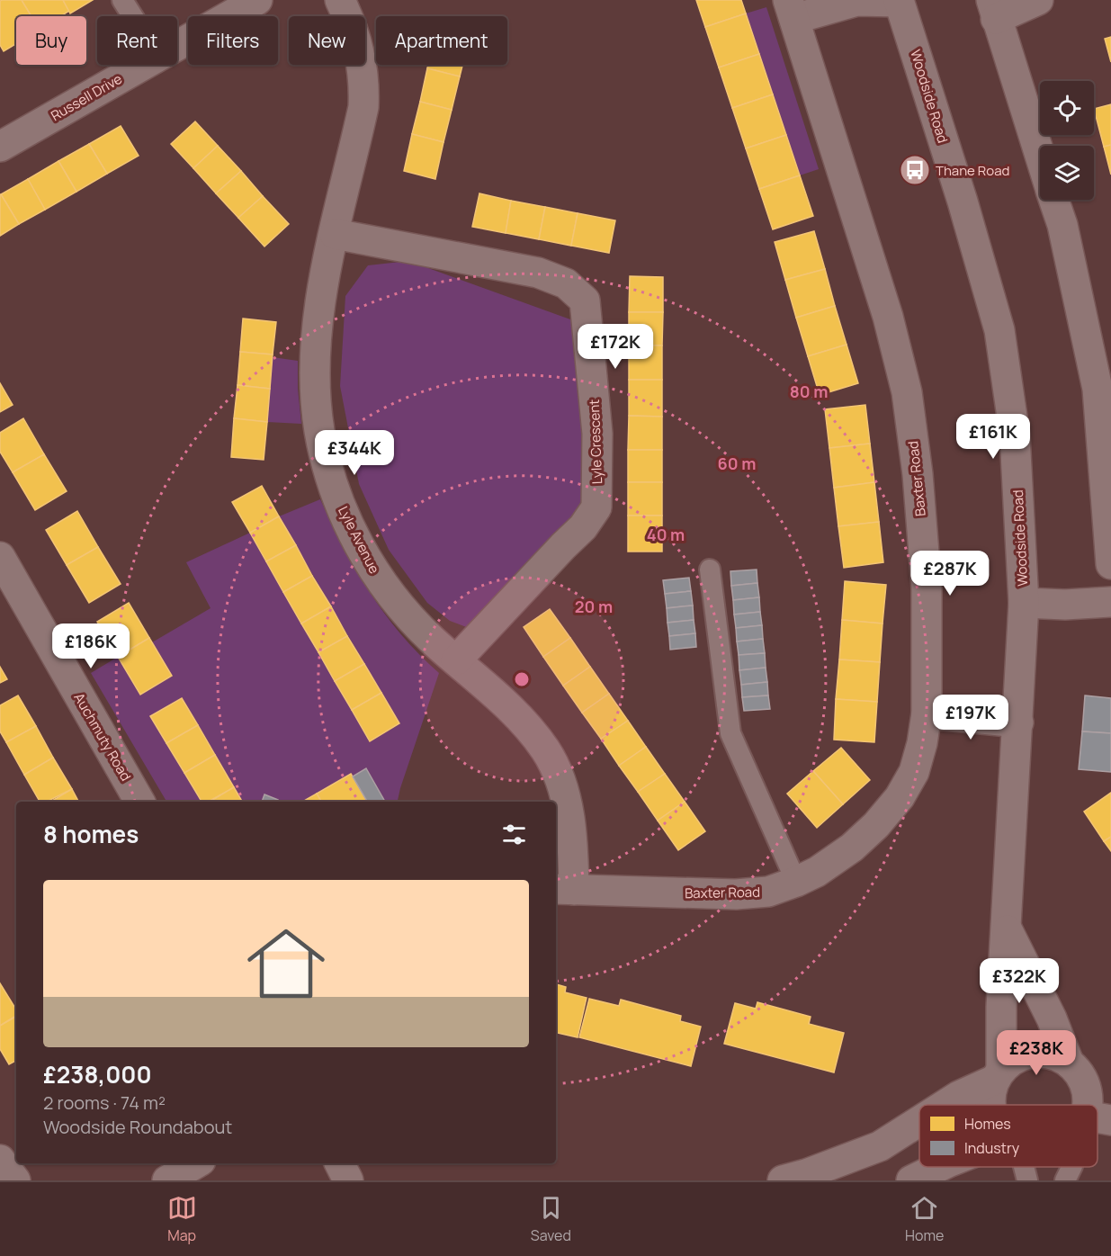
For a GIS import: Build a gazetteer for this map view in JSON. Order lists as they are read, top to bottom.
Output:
{
  "streets": {
    "street": [
      "Woodside Road",
      "Russell Drive",
      "Lyle Crescent",
      "Baxter Road",
      "Lyle Avenue",
      "Auchmuty Road"
    ]
  },
  "crossings": [
    ["Lyle Crescent", "Lyle Avenue"],
    ["Baxter Road", "Lyle Avenue"]
  ],
  "places": {
    "bus stop": ["Thane Road"]
  },
  "legend": ["Homes", "Industry"],
  "page": {
    "chip": [
      "Buy",
      "Rent",
      "Filters",
      "New",
      "Apartment"
    ],
    "price": [
      "£172K",
      "£161K",
      "£344K",
      "£287K",
      "£186K",
      "£197K",
      "£322K",
      "£238K"
    ],
    "heading": "8 homes",
    "list": [
      {
        "name": "£238,000",
        "note": "2 rooms · 74 m² · Woodside Roundabout"
      }
    ],
    "tabs": ["Map", "Saved", "Home"]
  },
  "rings": [
    "80 m",
    "60 m",
    "40 m",
    "20 m"
  ]
}
